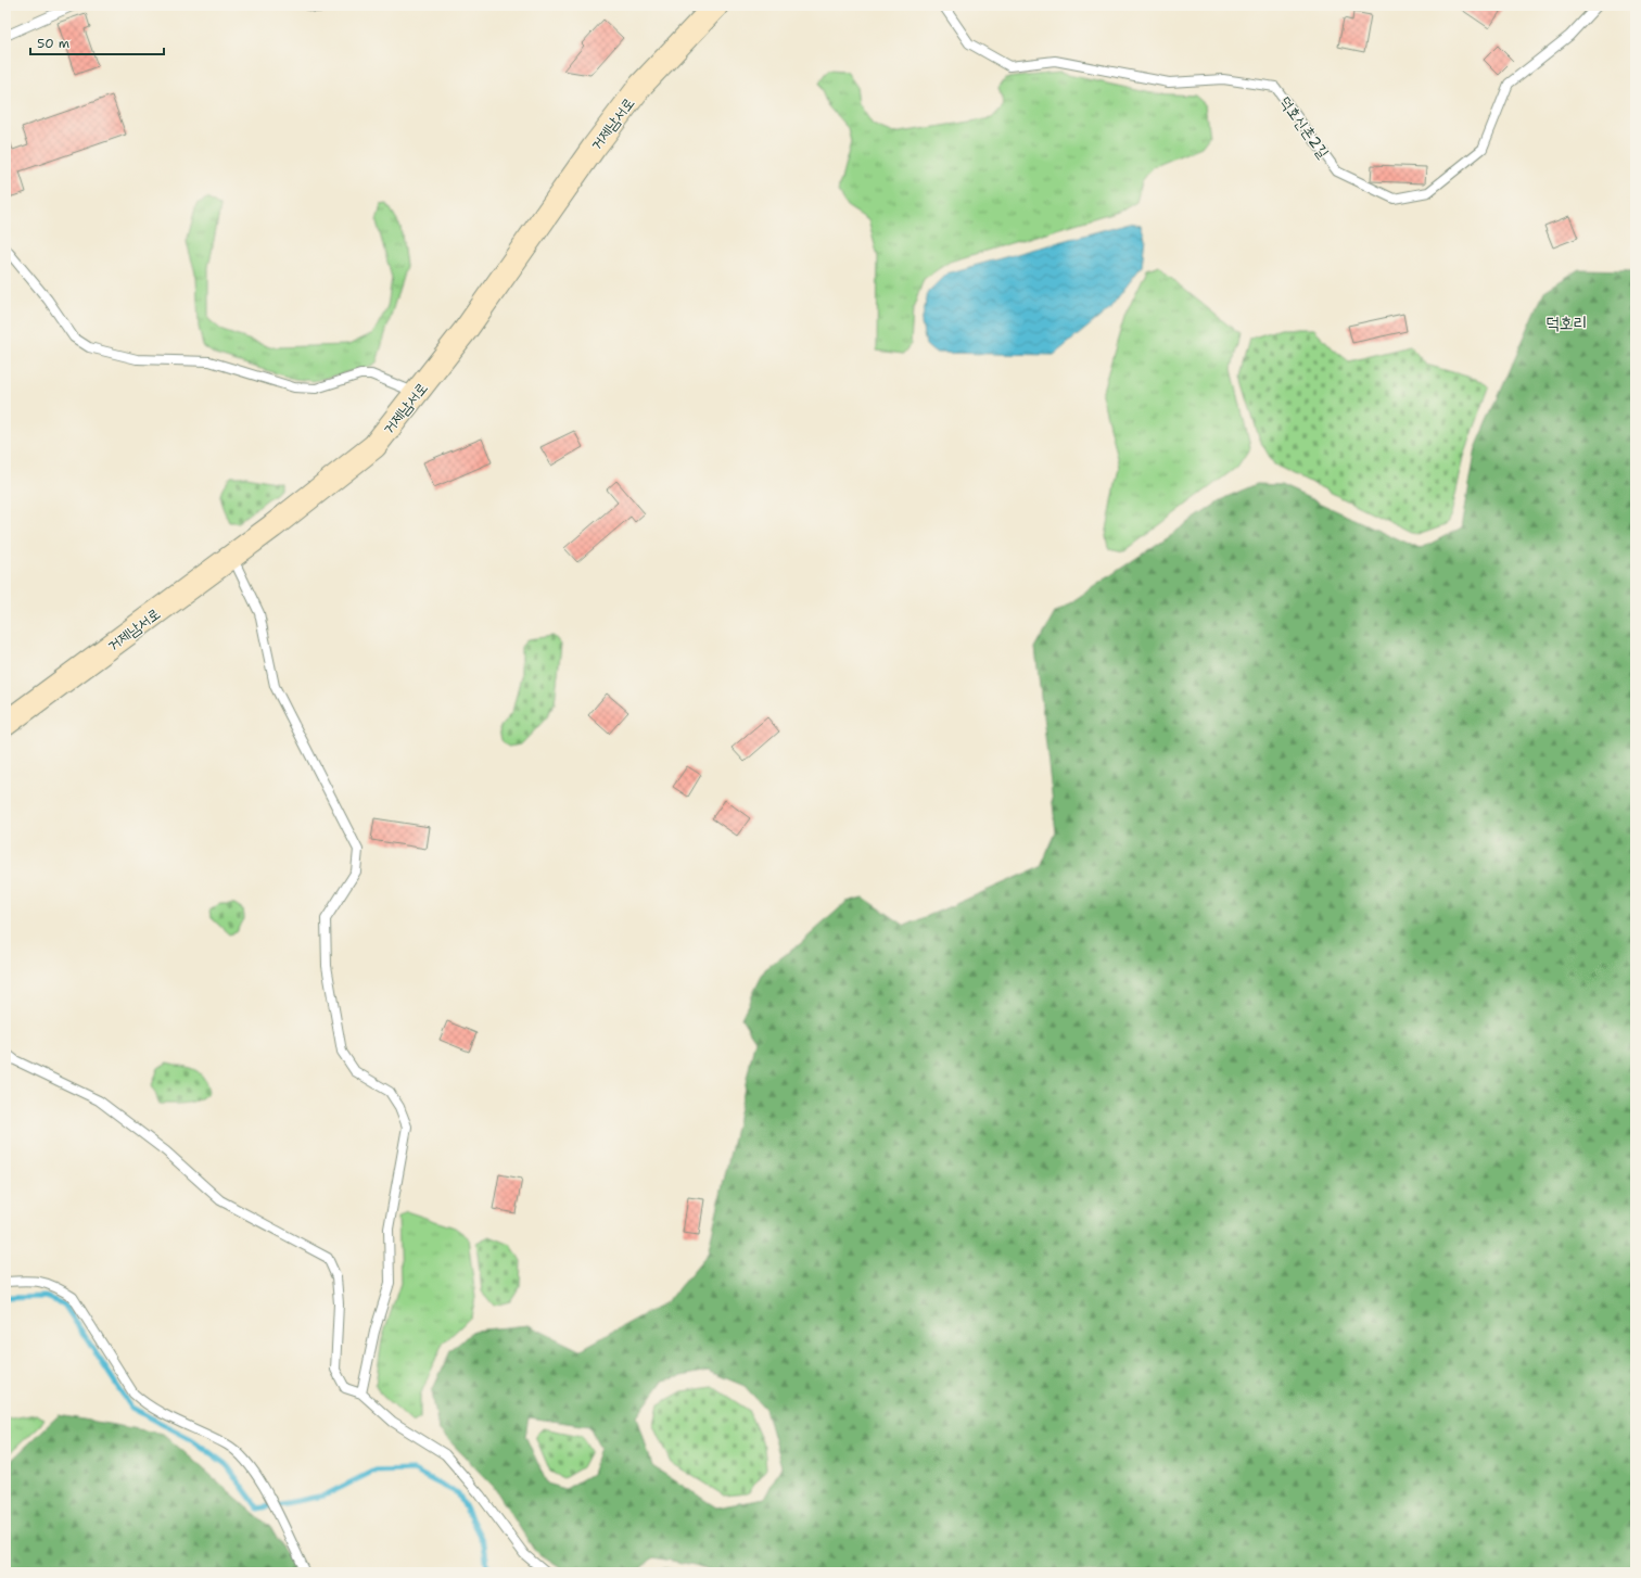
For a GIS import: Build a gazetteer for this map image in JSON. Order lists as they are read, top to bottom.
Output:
{
  "streets": {
    "main road": ["거제남서로"],
    "lane": ["덕호신촌2길"]
  },
  "districts": ["덕호리"],
  "scale_bar": "50 m"
}
